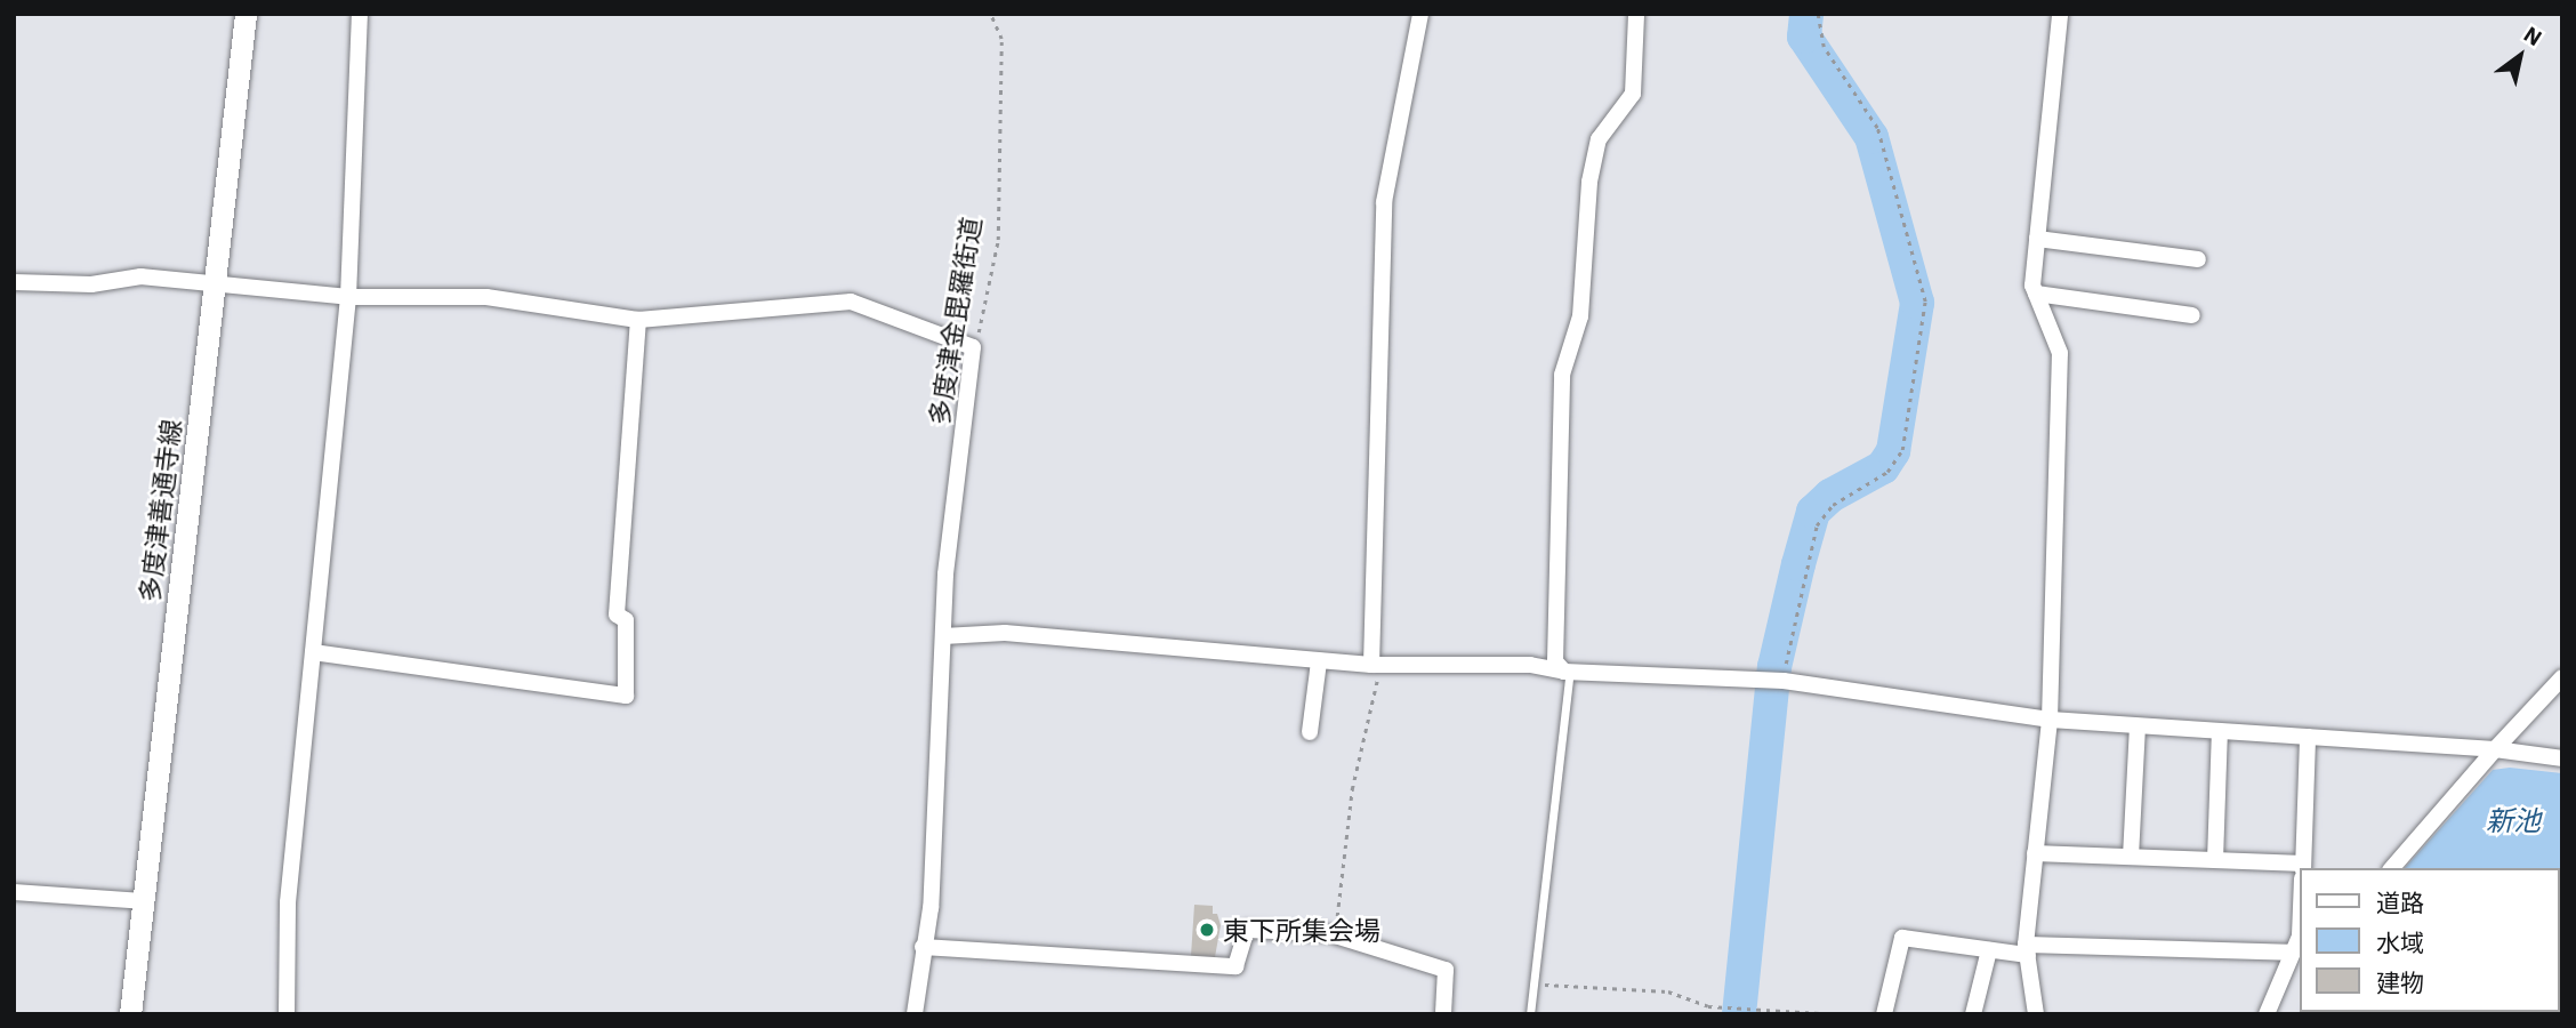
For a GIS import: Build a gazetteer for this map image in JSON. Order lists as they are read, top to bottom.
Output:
{
  "streets": {
    "main road": ["多度津善通寺線"],
    "street": ["多度津金毘羅街道"]
  },
  "water": ["新池"],
  "places": ["東下所集会場"],
  "legend": ["道路", "水域", "建物"],
  "north": "top right"
}
